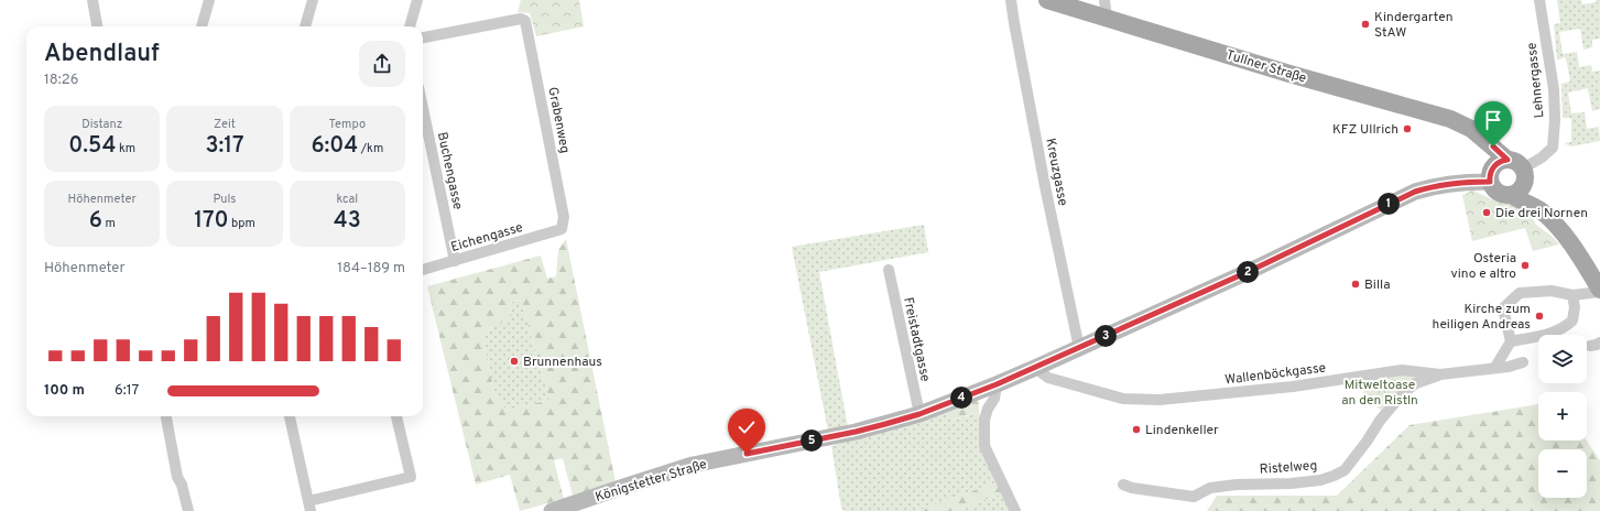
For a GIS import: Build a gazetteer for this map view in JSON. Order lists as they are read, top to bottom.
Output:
{
  "streets": {
    "main road": ["Tullner Straße", "Königstetter Straße"],
    "street": [
      "Lehnergasse",
      "Grabenweg",
      "Buchengasse",
      "Kreuzgasse",
      "Eichengasse",
      "Freistadtgasse",
      "Wallenböckgasse",
      "Ristelweg"
    ]
  },
  "crossings": [
    ["Tullner Straße", "Lehnergasse"],
    ["Tullner Straße", "Königstetter Straße"],
    ["Lehnergasse", "Königstetter Straße"],
    ["Grabenweg", "Eichengasse"],
    ["Buchengasse", "Eichengasse"],
    ["Kreuzgasse", "Königstetter Straße"],
    ["Freistadtgasse", "Königstetter Straße"],
    ["Wallenböckgasse", "Ristelweg"],
    ["Wallenböckgasse", "Königstetter Straße"]
  ],
  "parks": ["Mitweltoase an den Ristln"],
  "places": [
    "Kindergarten StAW",
    "KFZ Ullrich",
    "Die drei Nornen",
    "Osteria vino e altro",
    "Billa",
    "Kirche zum heiligen Andreas",
    "Brunnenhaus",
    "Lindenkeller"
  ],
  "page": {
    "heading": ["Abendlauf", "18:26"],
    "stats": [
      ["Distanz", "0.54 km"],
      ["Zeit", "3:17"],
      ["Tempo", "6:04 /km"],
      ["Höhenmeter", "6 m"],
      ["Puls", "170 bpm"],
      ["kcal", "43"]
    ],
    "pins": [
      "1",
      "2",
      "3",
      "4",
      "5"
    ],
    "chart": ["Höhenmeter", "184–189 m"],
    "map_buttons": ["+", "−"],
    "list": [
      {
        "name": "100 m",
        "note": "6:17"
      }
    ]
  }
}
